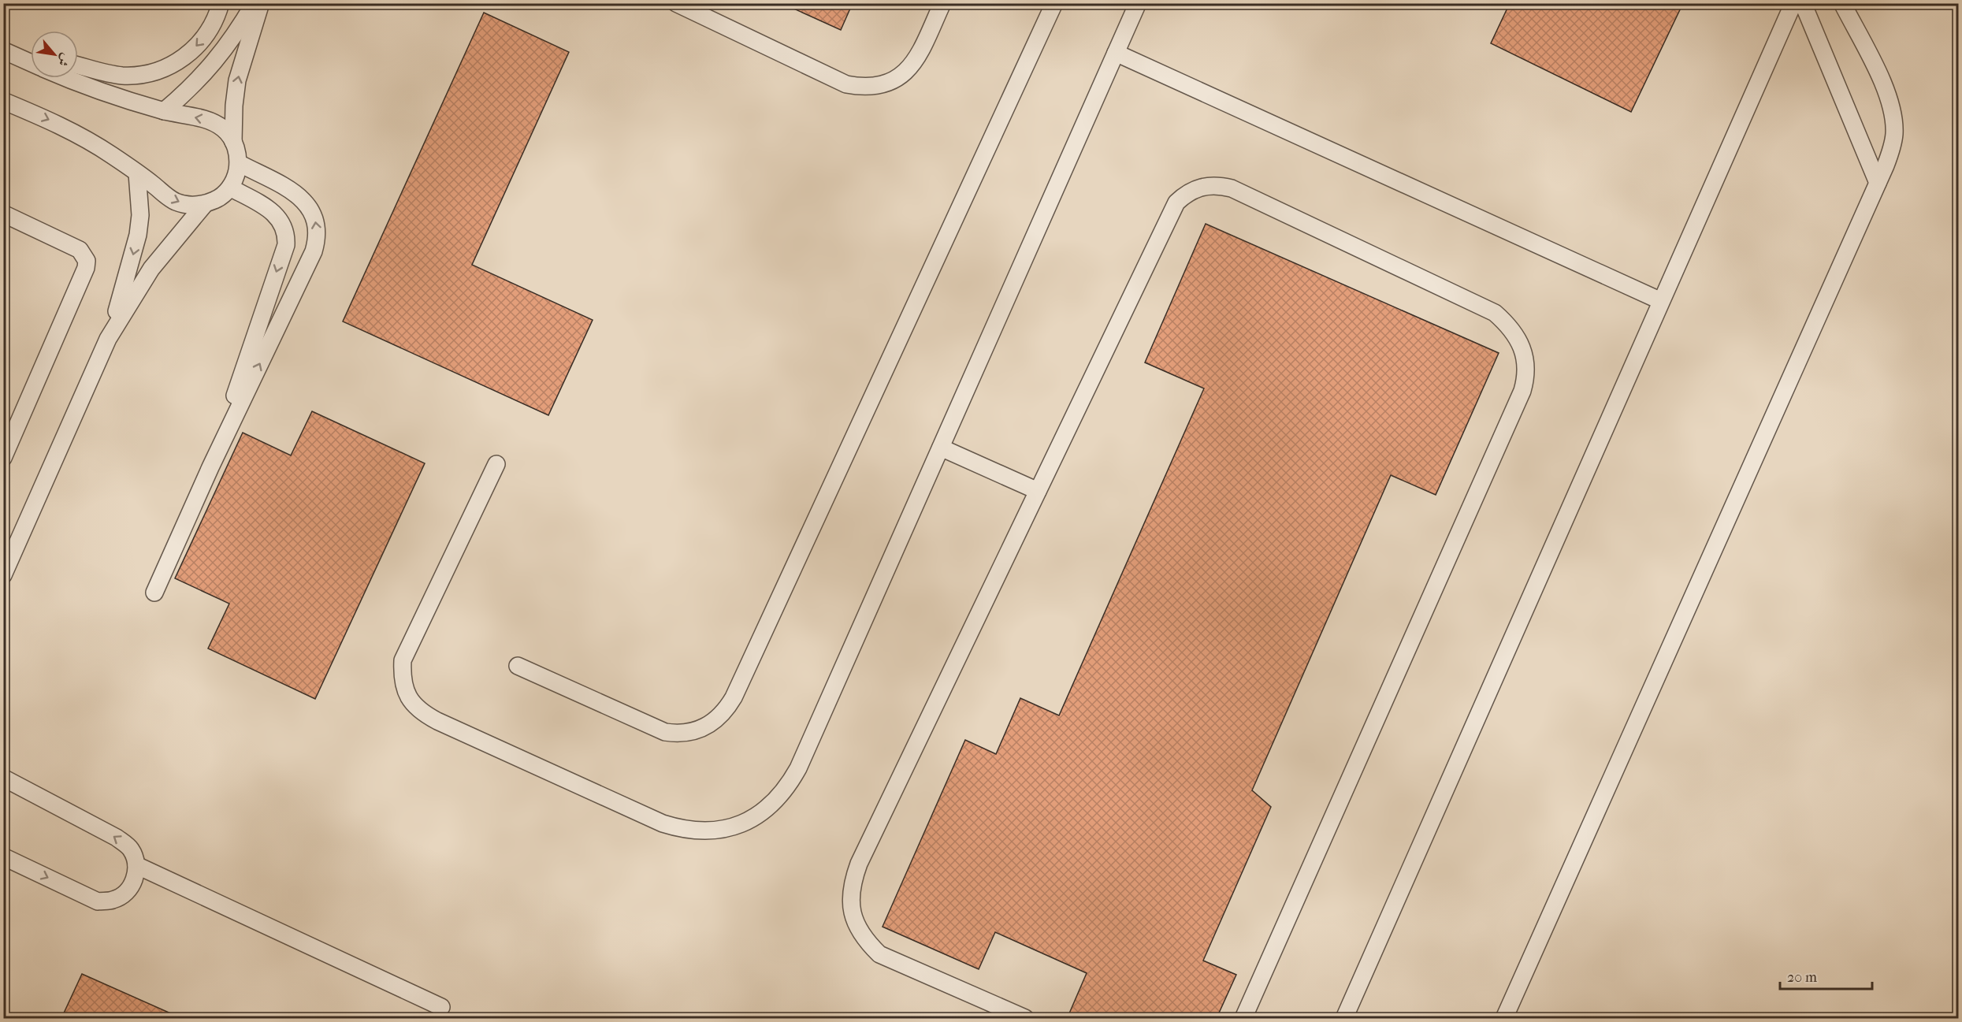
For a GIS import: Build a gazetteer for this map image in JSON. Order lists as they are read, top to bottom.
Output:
{
  "scale_bar": "20 m",
  "north": "bottom right"
}
